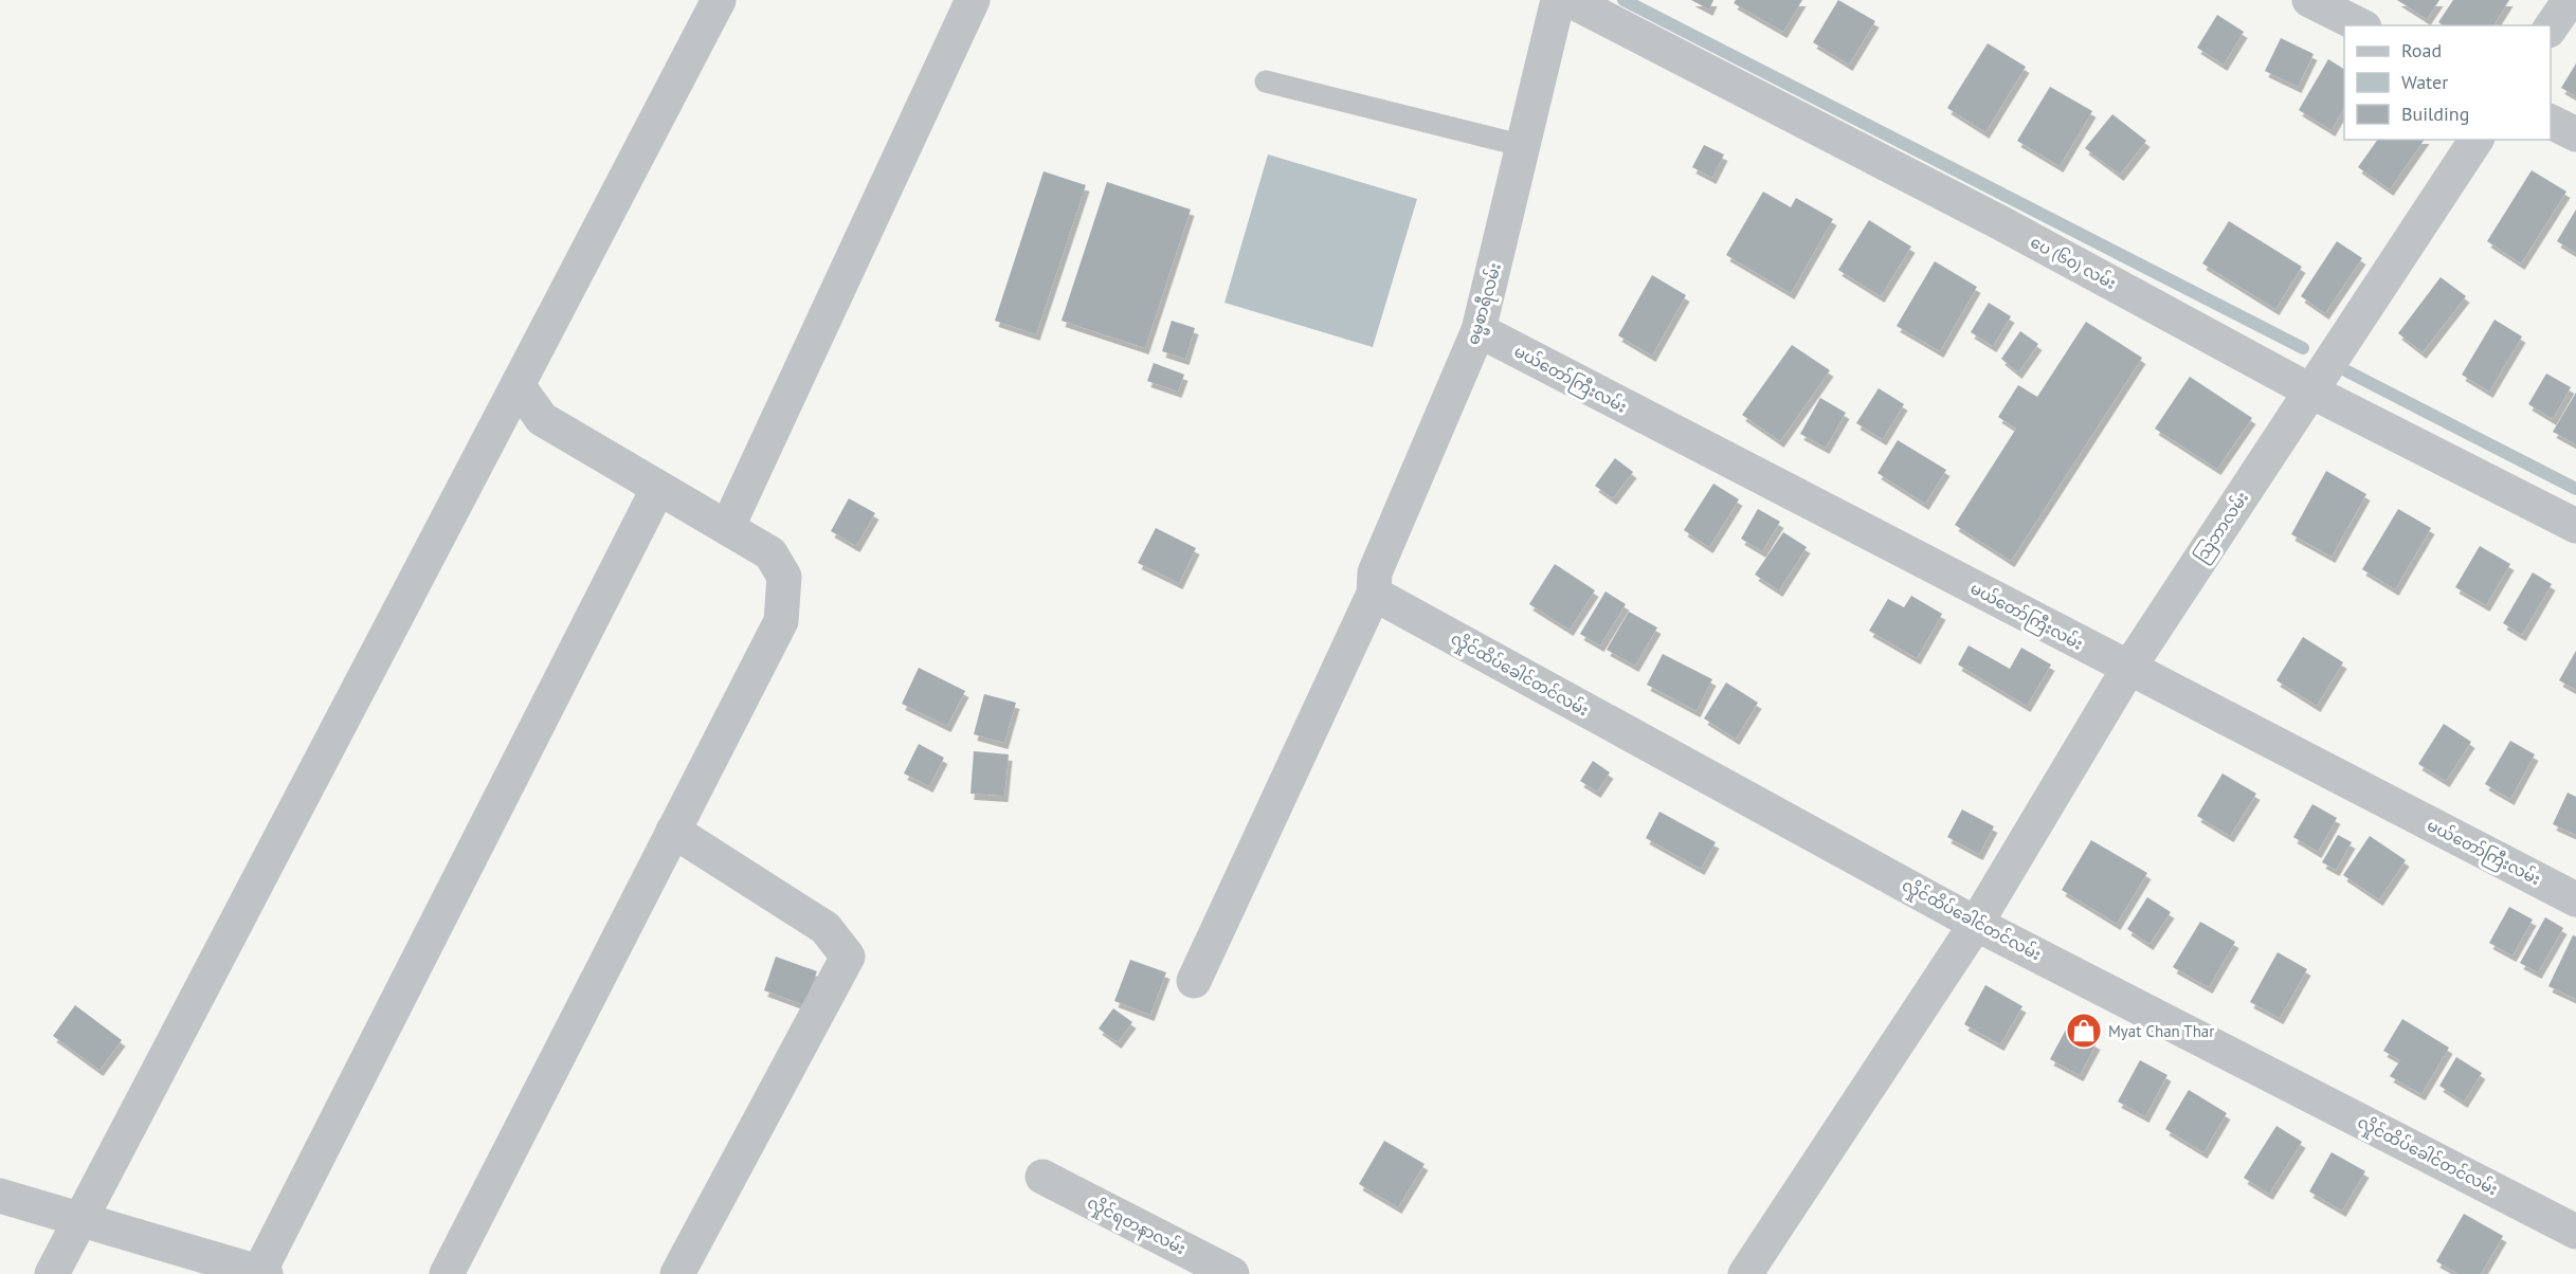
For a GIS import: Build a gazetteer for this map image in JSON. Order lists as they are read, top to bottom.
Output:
{
  "streets": {
    "street": [
      "ပေ (၆၀) လမ်း",
      "ဓမ္မစာရီလမ်း",
      "မယ်တော်ကြီးလမ်း",
      "သြဘာလမ်း",
      "လှိုင်ထိပ်ခေါင်တင်လမ်း",
      "လှိုင်ရတနာလမ်း"
    ]
  },
  "crossings": [
    ["ပေ (၆၀) လမ်း", "သြဘာလမ်း"],
    ["ဓမ္မစာရီလမ်း", "မယ်တော်ကြီးလမ်း"],
    ["ဓမ္မစာရီလမ်း", "လှိုင်ထိပ်ခေါင်တင်လမ်း"],
    ["မယ်တော်ကြီးလမ်း", "သြဘာလမ်း"],
    ["သြဘာလမ်း", "လှိုင်ထိပ်ခေါင်တင်လမ်း"]
  ],
  "places": {
    "shop": ["Myat Chan Thar"]
  },
  "legend": ["Road", "Water", "Building"]
}
